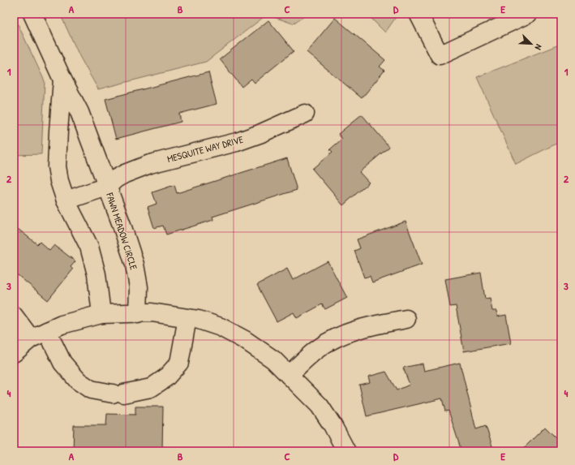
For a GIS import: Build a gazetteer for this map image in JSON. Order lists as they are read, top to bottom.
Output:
{
  "streets": {
    "street": ["MESQUITE WAY DRIVE", "FAWN MEADOW CIRCLE"]
  },
  "crossings": [
    ["MESQUITE WAY DRIVE", "FAWN MEADOW CIRCLE"]
  ],
  "north": "bottom right",
  "grid": {
    "columns": [
      "A",
      "B",
      "C",
      "D",
      "E"
    ],
    "rows": [
      "1",
      "2",
      "3",
      "4"
    ]
  }
}
